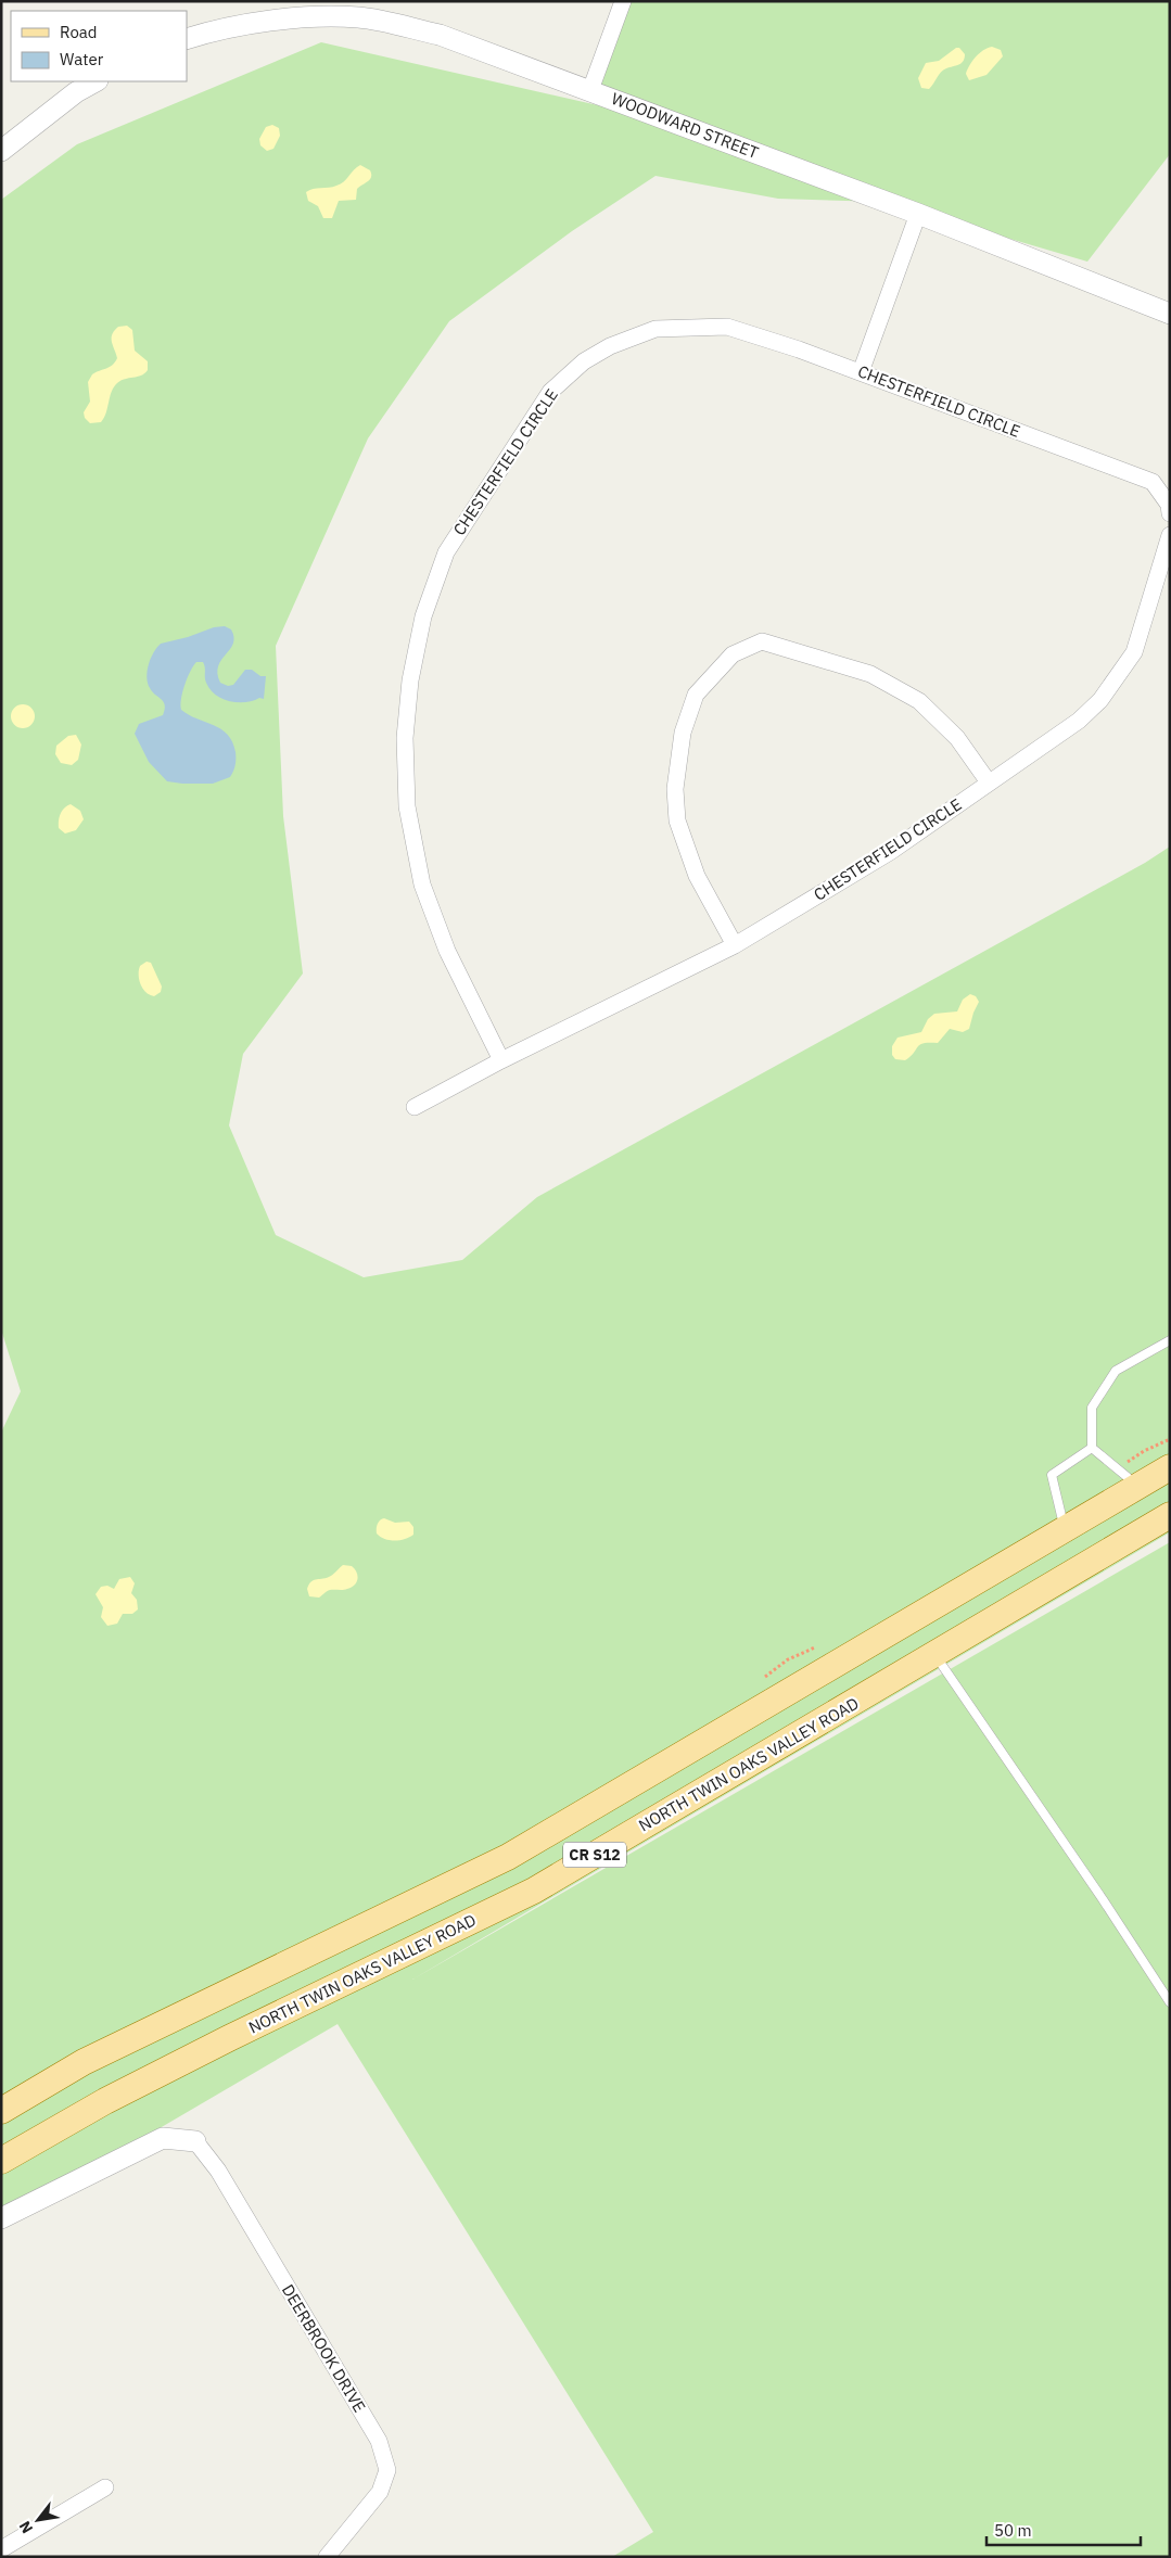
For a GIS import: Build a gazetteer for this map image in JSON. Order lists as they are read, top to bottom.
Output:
{
  "streets": {
    "main road": ["NORTH TWIN OAKS VALLEY ROAD", "CR S12"],
    "street": ["WOODWARD STREET", "CHESTERFIELD CIRCLE", "DEERBROOK DRIVE"]
  },
  "legend": ["Road", "Water"],
  "scale_bar": "50 m",
  "north": "bottom left"
}
